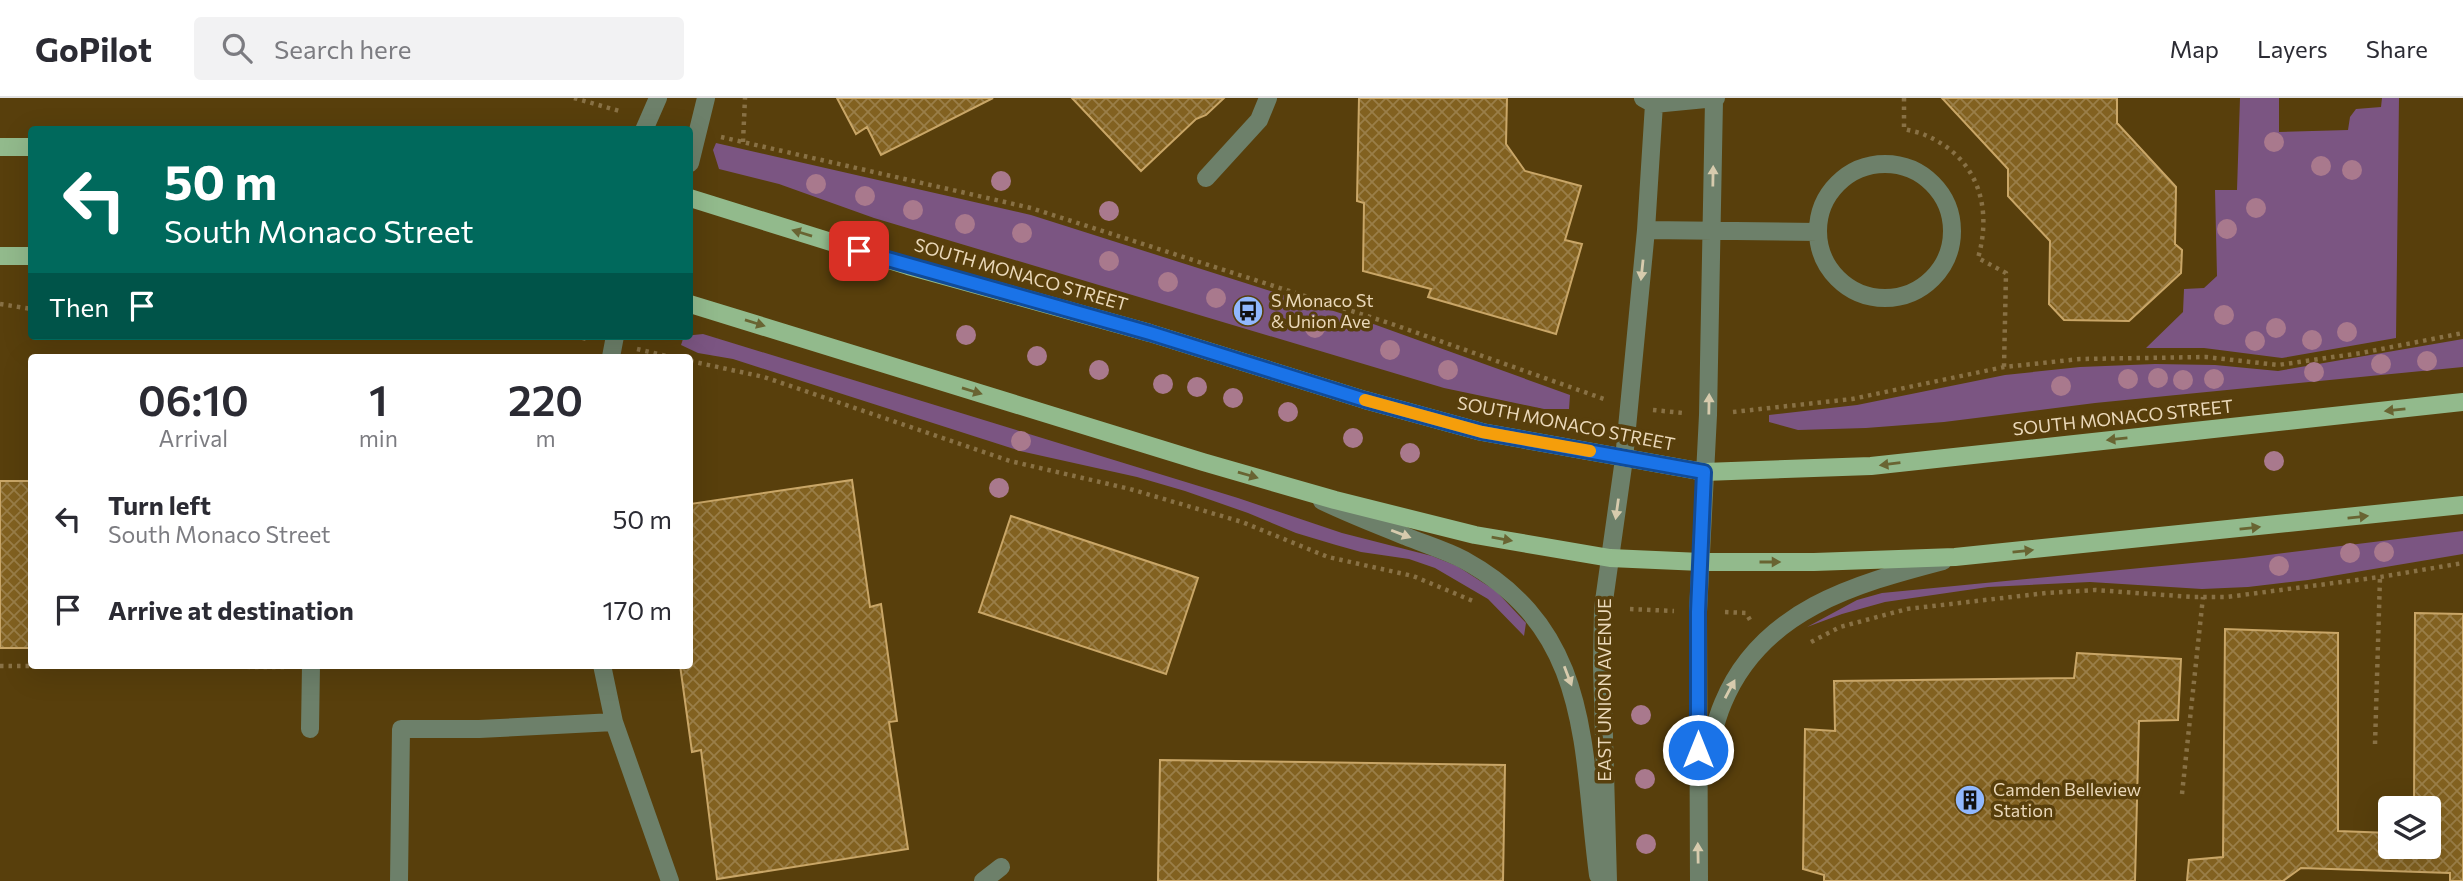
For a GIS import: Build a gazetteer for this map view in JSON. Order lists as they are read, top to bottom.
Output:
{
  "streets": {
    "main road": ["SOUTH MONACO STREET"],
    "street": ["EAST UNION AVENUE"]
  },
  "crossings": [
    ["SOUTH MONACO STREET", "EAST UNION AVENUE"]
  ],
  "places": {
    "bus stop": ["S Monaco St & Union Ave"],
    "building": ["Camden Belleview Station"]
  },
  "page": {
    "header": "GoPilot",
    "search": "Search here",
    "nav": ["Map", "Layers", "Share"],
    "turn": ["50 m", "South Monaco Street"],
    "then": "Then",
    "eta": [
      "06:10",
      "Arrival",
      "1",
      "min",
      "220",
      "m"
    ],
    "list": [
      {
        "name": "Turn left",
        "note": "South Monaco Street",
        "value": "50 m"
      },
      {
        "name": "Arrive at destination",
        "value": "170 m"
      }
    ]
  }
}
